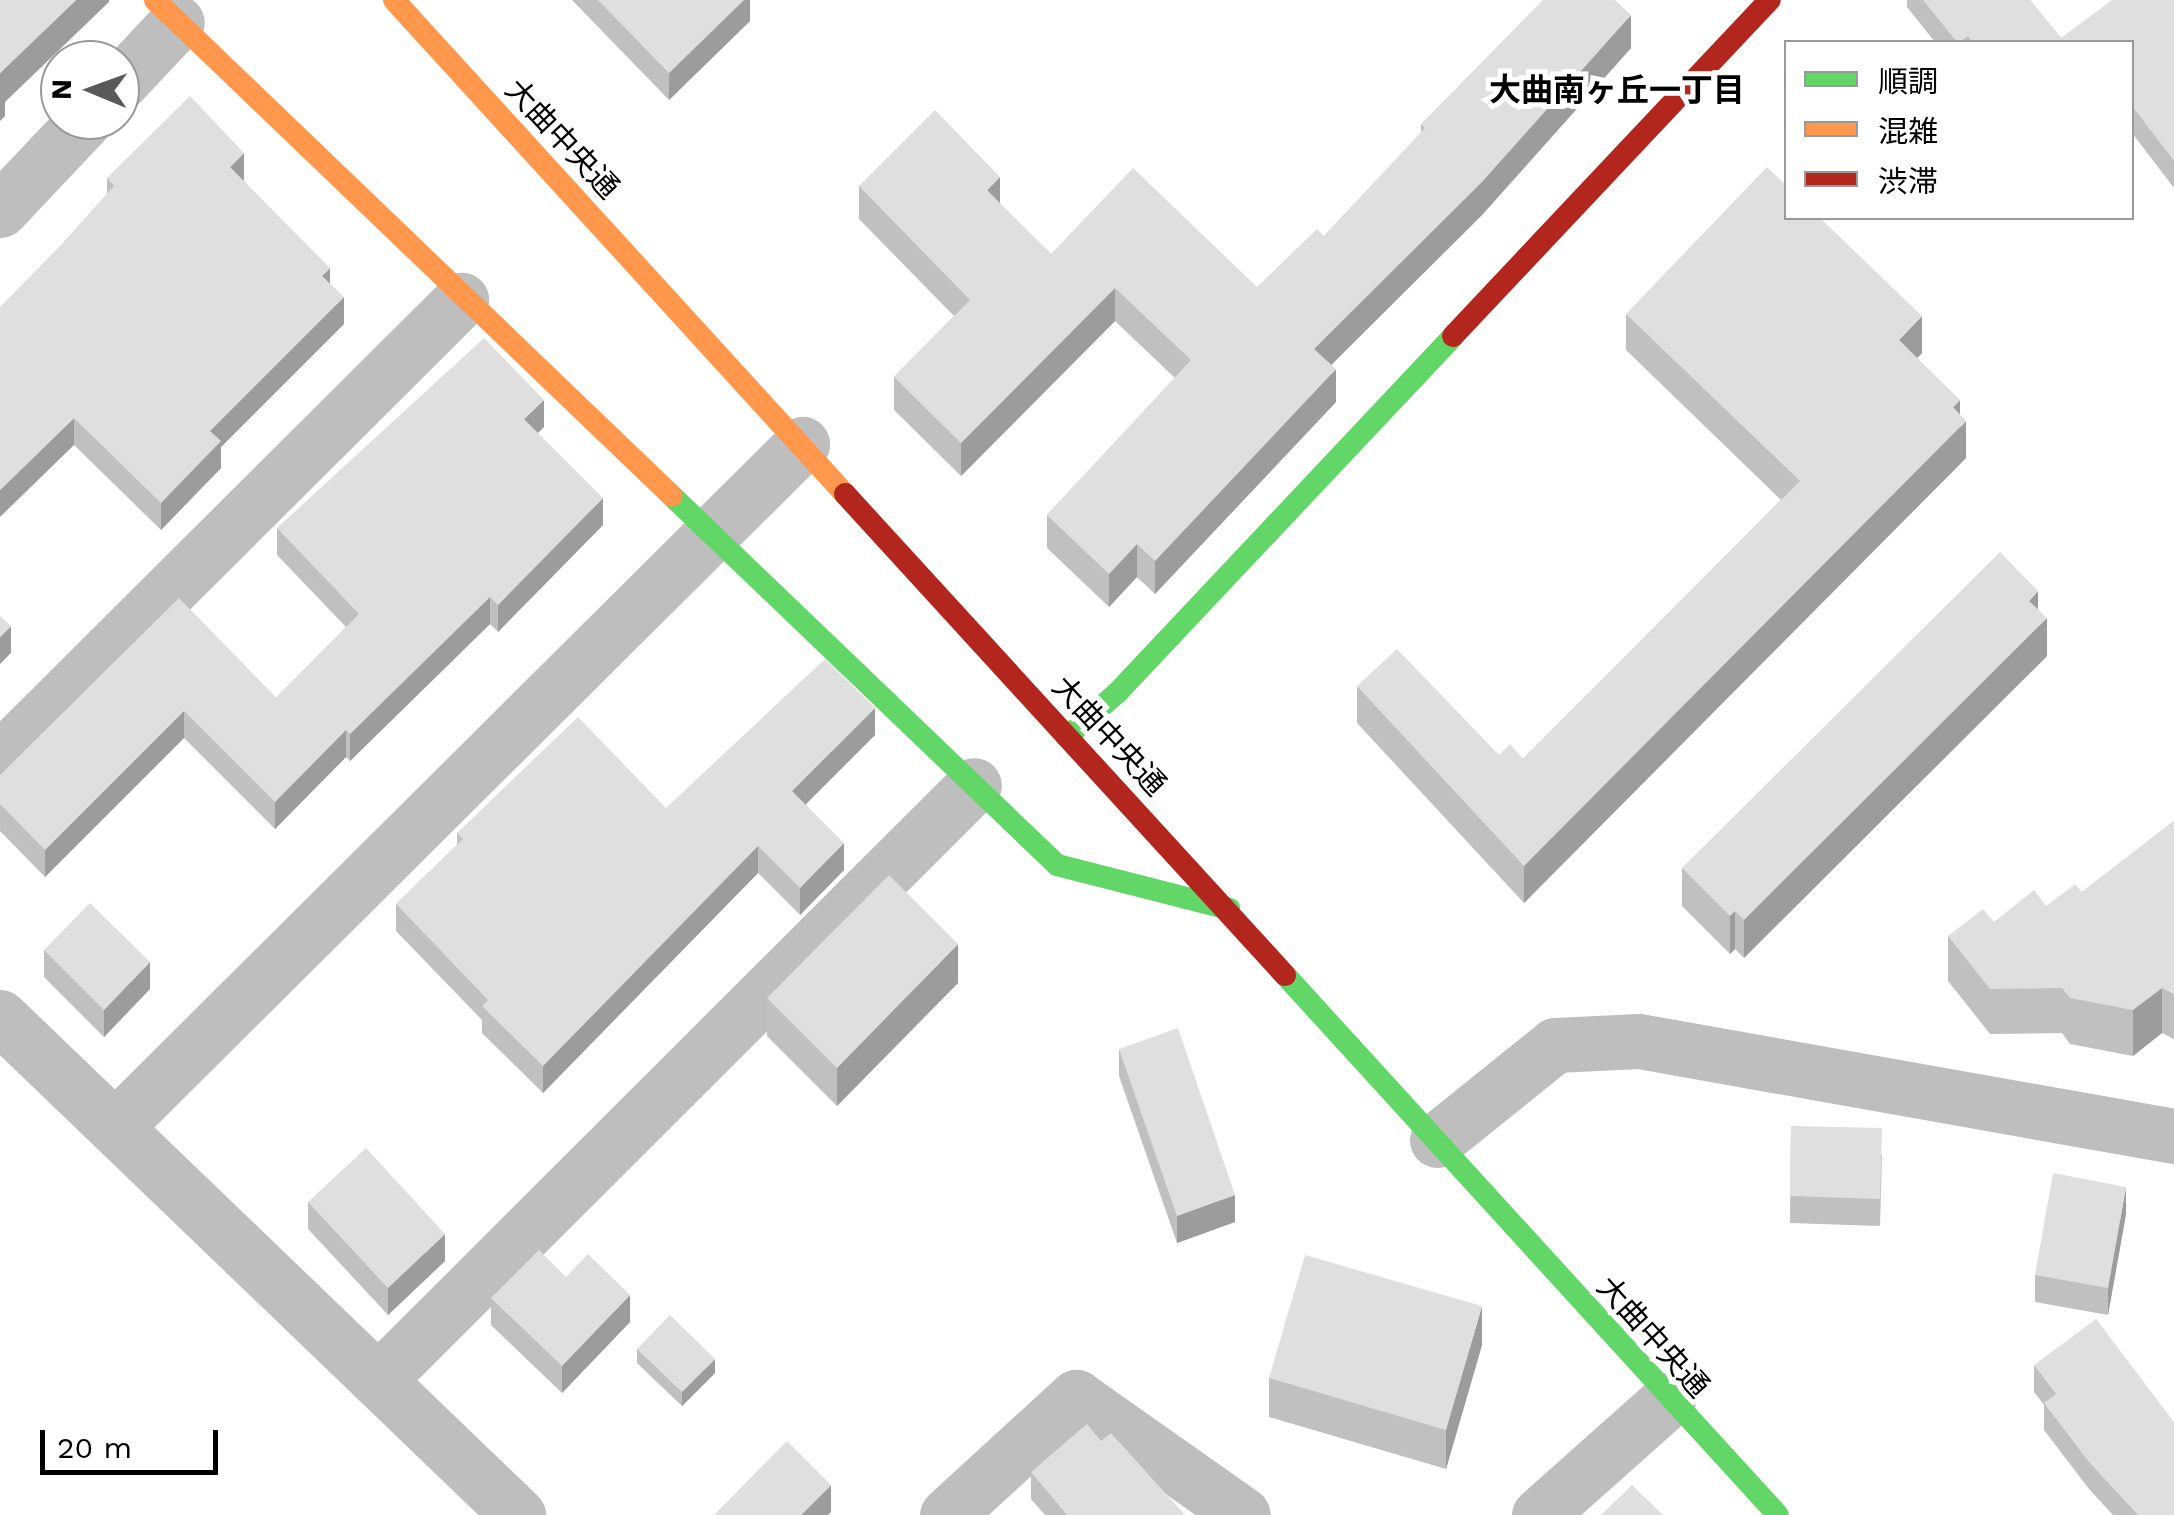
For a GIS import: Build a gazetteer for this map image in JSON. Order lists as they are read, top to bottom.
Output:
{
  "streets": {
    "street": ["大曲中央通"]
  },
  "districts": ["大曲南ヶ丘一丁目"],
  "legend": ["順調", "混雑", "渋滞"],
  "scale_bar": "20 m",
  "north": "left"
}
